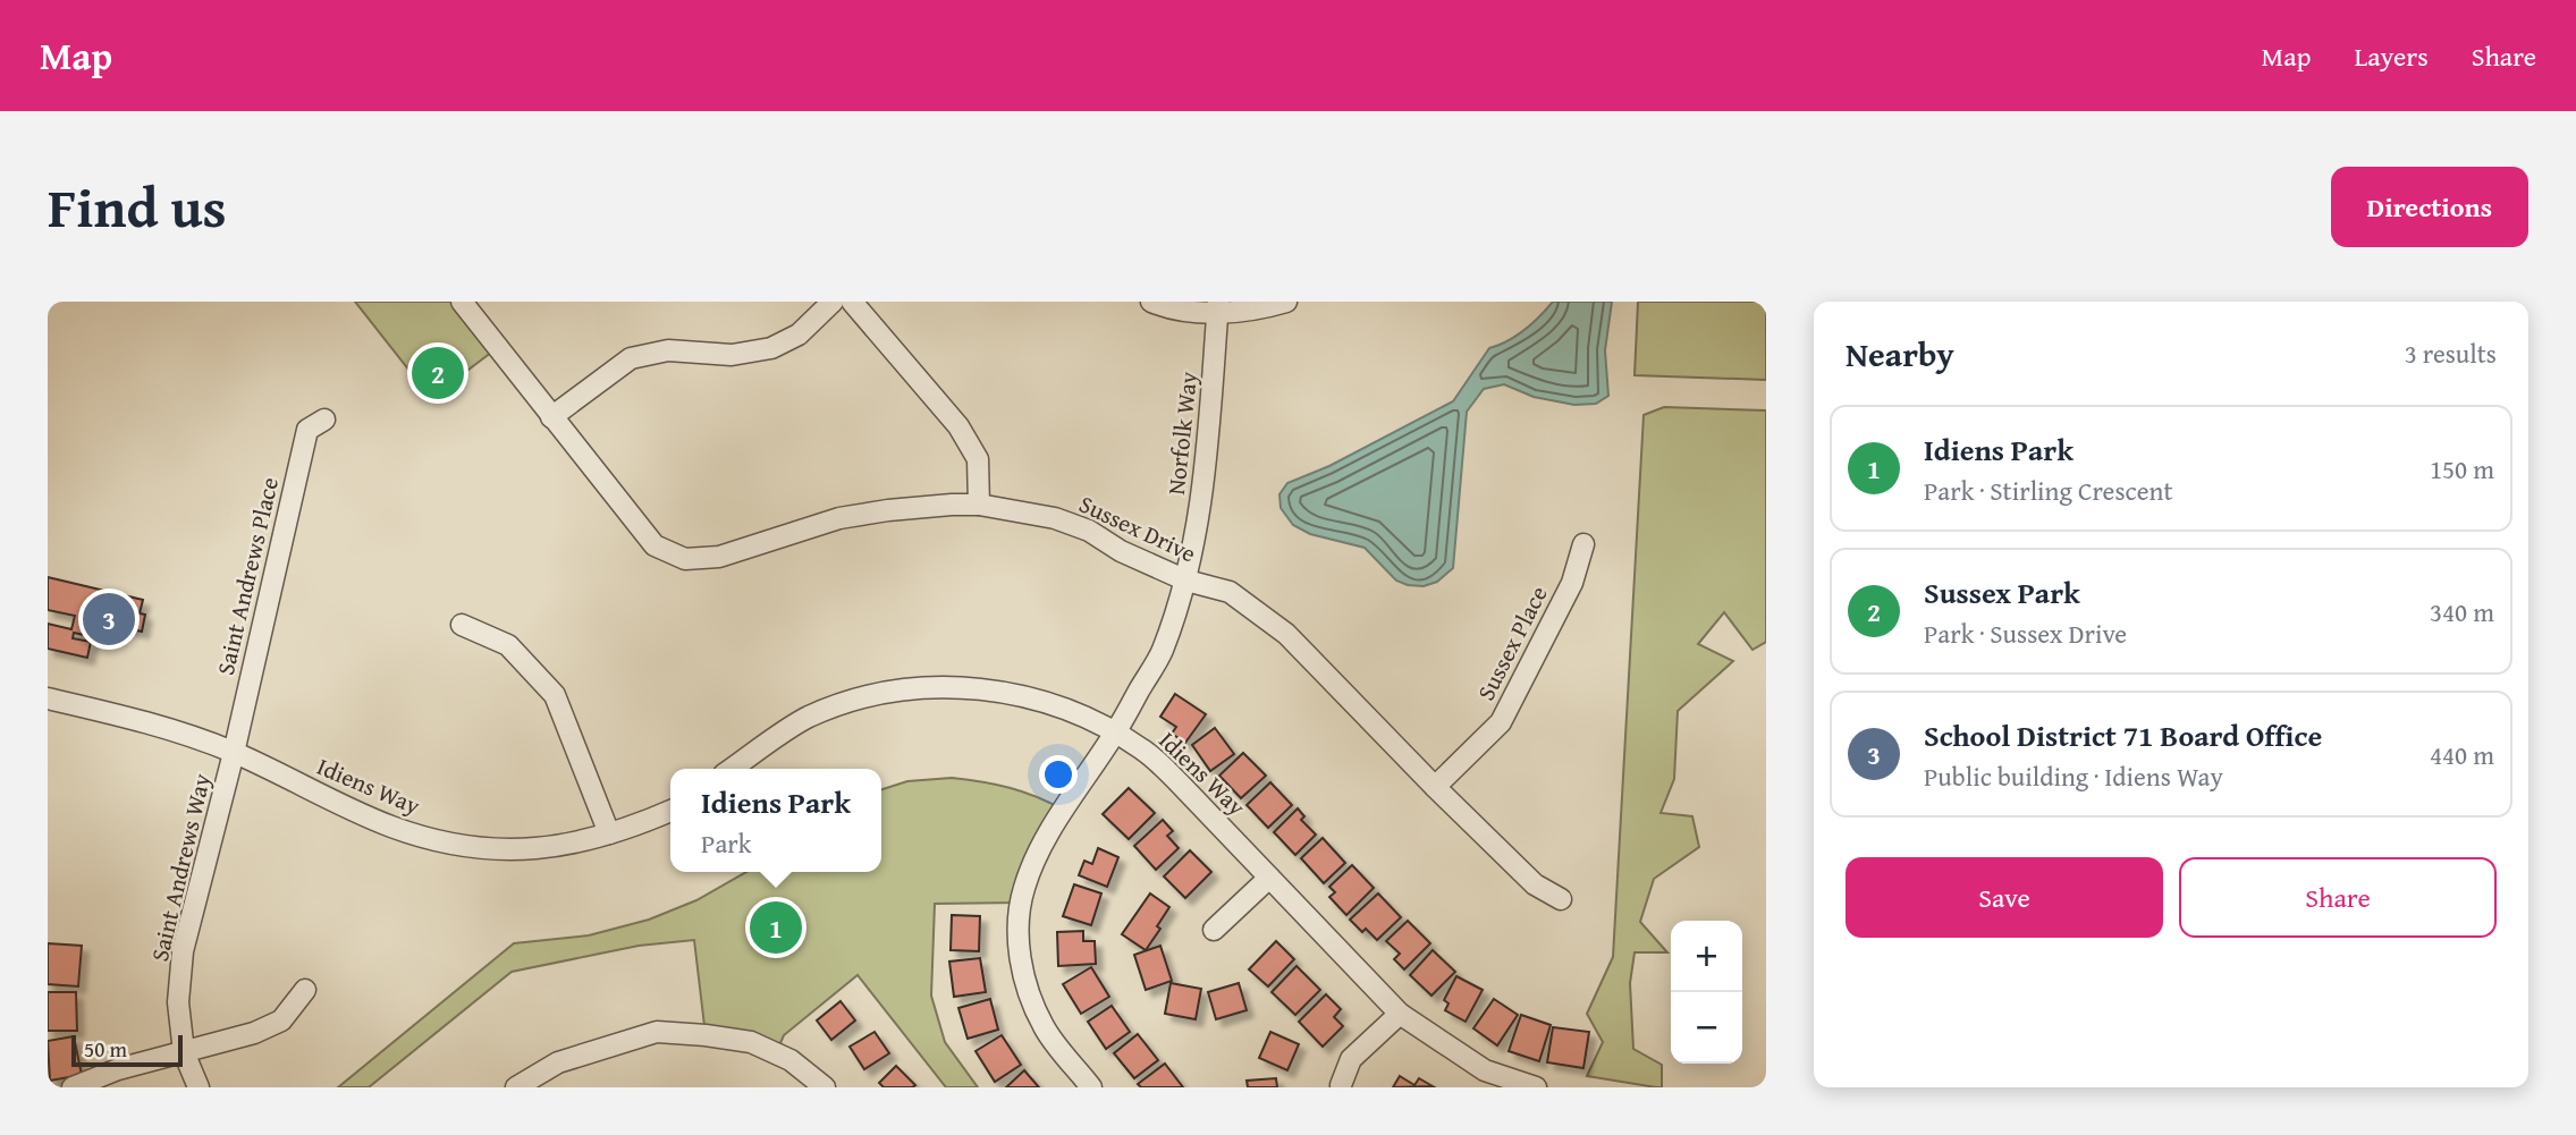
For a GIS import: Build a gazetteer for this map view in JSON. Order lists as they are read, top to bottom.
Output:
{
  "streets": {
    "street": [
      "Norfolk Way",
      "Sussex Drive",
      "Saint Andrews Place",
      "Sussex Place",
      "Idiens Way",
      "Saint Andrews Way"
    ]
  },
  "crossings": [
    ["Norfolk Way", "Sussex Drive"],
    ["Norfolk Way", "Idiens Way"],
    ["Sussex Drive", "Sussex Place"],
    ["Saint Andrews Place", "Idiens Way"],
    ["Saint Andrews Place", "Saint Andrews Way"],
    ["Idiens Way", "Saint Andrews Way"]
  ],
  "scale_bar": "50 m",
  "page": {
    "header": "Map",
    "nav": ["Map", "Layers", "Share"],
    "title": "Find us",
    "buttons": [
      "Directions",
      ["Save", "Share"]
    ],
    "heading": ["Nearby", "3 results"],
    "pins": ["2", "3", "1"],
    "list": [
      {
        "mark": "1",
        "name": "Idiens Park",
        "note": "Park · Stirling Crescent",
        "value": "150 m"
      },
      {
        "mark": "2",
        "name": "Sussex Park",
        "note": "Park · Sussex Drive",
        "value": "340 m"
      },
      {
        "mark": "3",
        "name": "School District 71 Board Office",
        "note": "Public building · Idiens Way",
        "value": "440 m"
      }
    ],
    "popup": ["Idiens Park", "Park"],
    "map_buttons": ["+", "−"],
    "scale": "50 m"
  }
}
